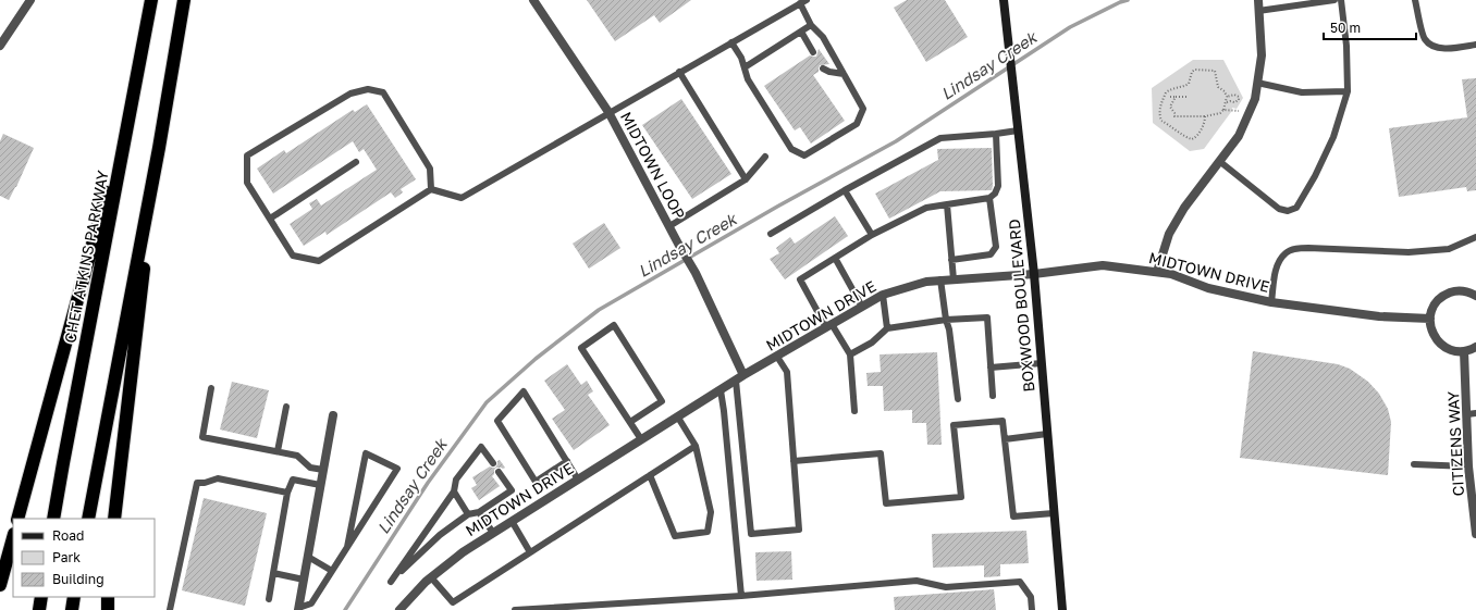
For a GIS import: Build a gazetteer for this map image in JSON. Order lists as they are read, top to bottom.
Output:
{
  "streets": {
    "highway": ["CHET ATKINS PARKWAY"],
    "street": [
      "MIDTOWN LOOP",
      "MIDTOWN DRIVE",
      "BOXWOOD BOULEVARD",
      "CITIZENS WAY"
    ]
  },
  "crossings": [
    ["MIDTOWN LOOP", "MIDTOWN DRIVE"],
    ["MIDTOWN DRIVE", "BOXWOOD BOULEVARD"]
  ],
  "water": ["Lindsay Creek"],
  "legend": ["Road", "Park", "Building"],
  "scale_bar": "50 m"
}
